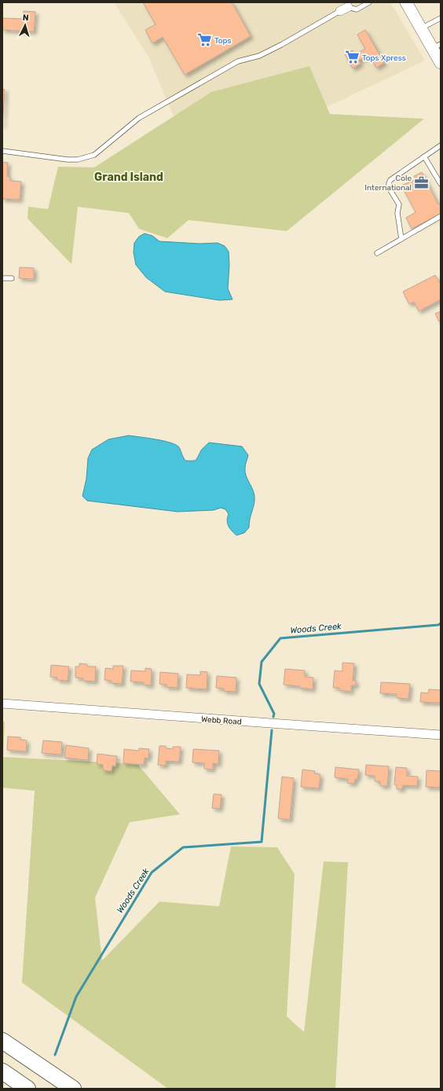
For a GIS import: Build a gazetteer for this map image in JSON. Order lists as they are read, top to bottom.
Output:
{
  "streets": {
    "street": ["Webb Road"]
  },
  "districts": ["Grand Island"],
  "water": ["Woods Creek"],
  "places": {
    "supermarket": ["Tops", "Tops Xpress"],
    "office": ["Cole International"]
  },
  "north": "top"
}
